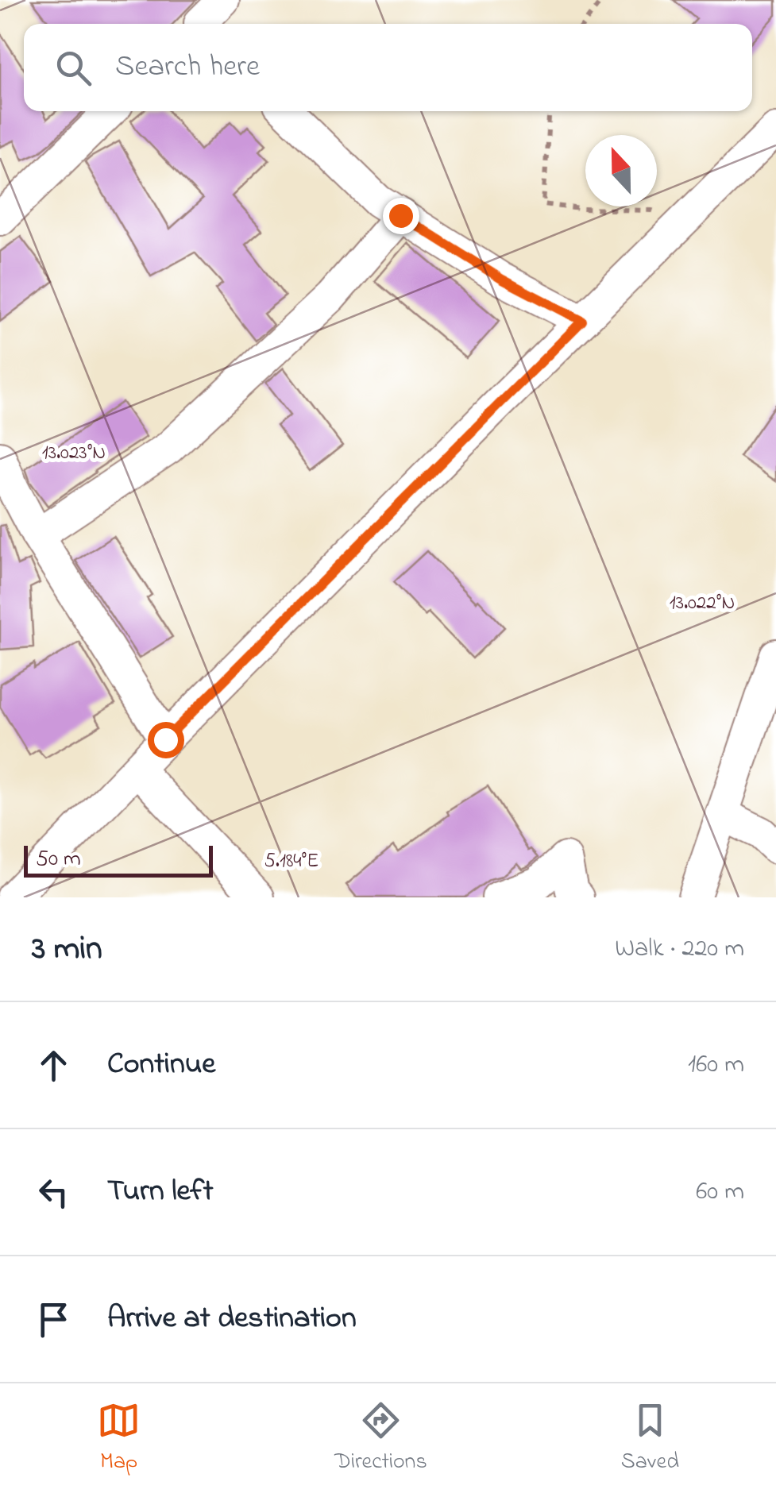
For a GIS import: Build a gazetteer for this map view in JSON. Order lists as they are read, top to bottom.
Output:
{
  "scale_bar": "50 m",
  "north": "top",
  "page": {
    "search": "Search here",
    "scale": "50 m",
    "heading": ["3 min", "Walk · 220 m"],
    "list": [
      ["Continue", "160 m"],
      ["Turn left", "60 m"],
      "Arrive at destination"
    ],
    "nav": ["Map", "Directions", "Saved"]
  },
  "coordinates": ["13.023°N", "13.022°N", "5.184°E"]
}
